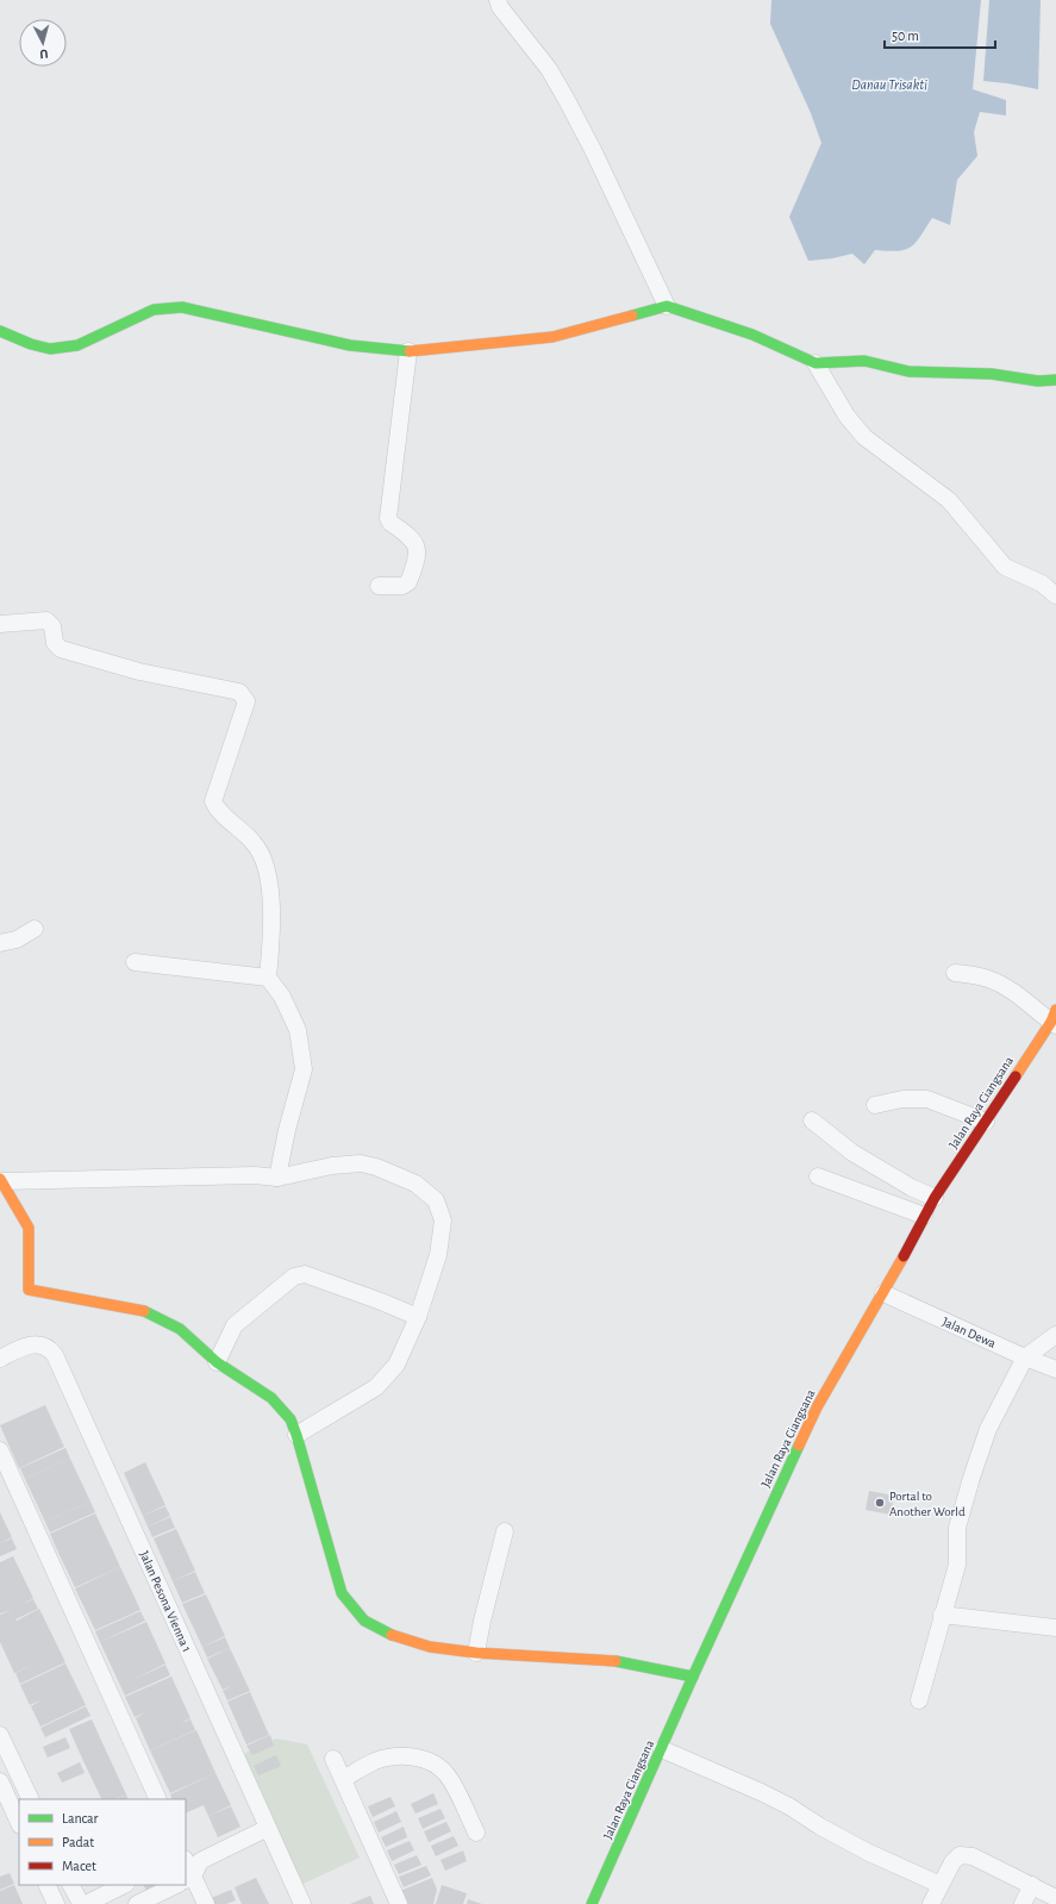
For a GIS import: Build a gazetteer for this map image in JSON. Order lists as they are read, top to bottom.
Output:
{
  "streets": {
    "street": ["Jalan Raya Ciangsana", "Jalan Dewa", "Jalan Pesona Vienna 1"]
  },
  "crossings": [
    ["Jalan Raya Ciangsana", "Jalan Dewa"]
  ],
  "water": ["Danau Trisakti"],
  "places": ["Portal to Another World"],
  "legend": ["Lancar", "Padat", "Macet"],
  "scale_bar": "50 m",
  "north": "bottom"
}
